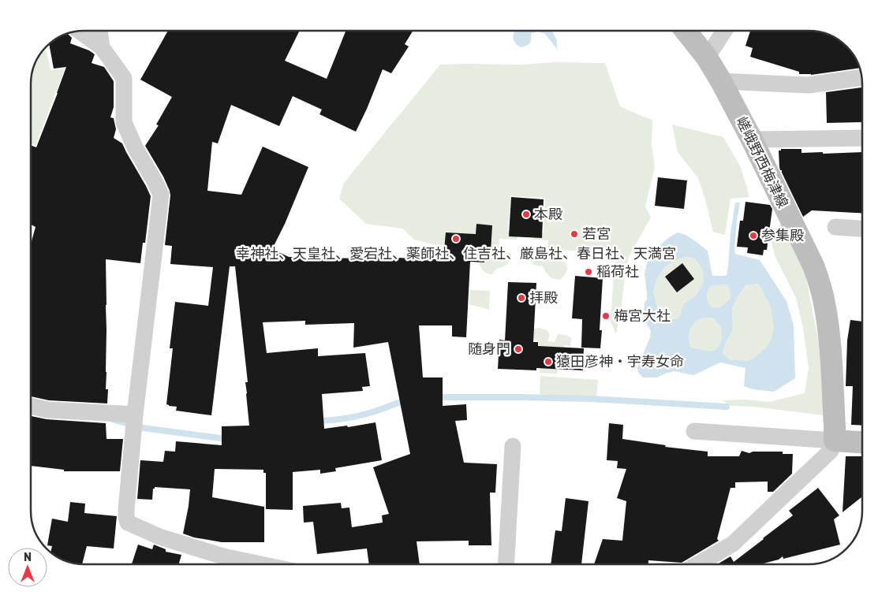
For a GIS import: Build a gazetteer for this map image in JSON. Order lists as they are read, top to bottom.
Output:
{
  "streets": {
    "main road": ["嵯峨野西梅津線"]
  },
  "places": [
    "本殿",
    "若宮",
    "参集殿",
    "幸神社、天皇社、愛宕社、薬師社、住吉社、厳島社、春日社、天満宮",
    "稲荷社",
    "拝殿",
    "梅宮大社",
    "随身門",
    "猿田彦神・宇寿女命"
  ],
  "north": "top"
}
